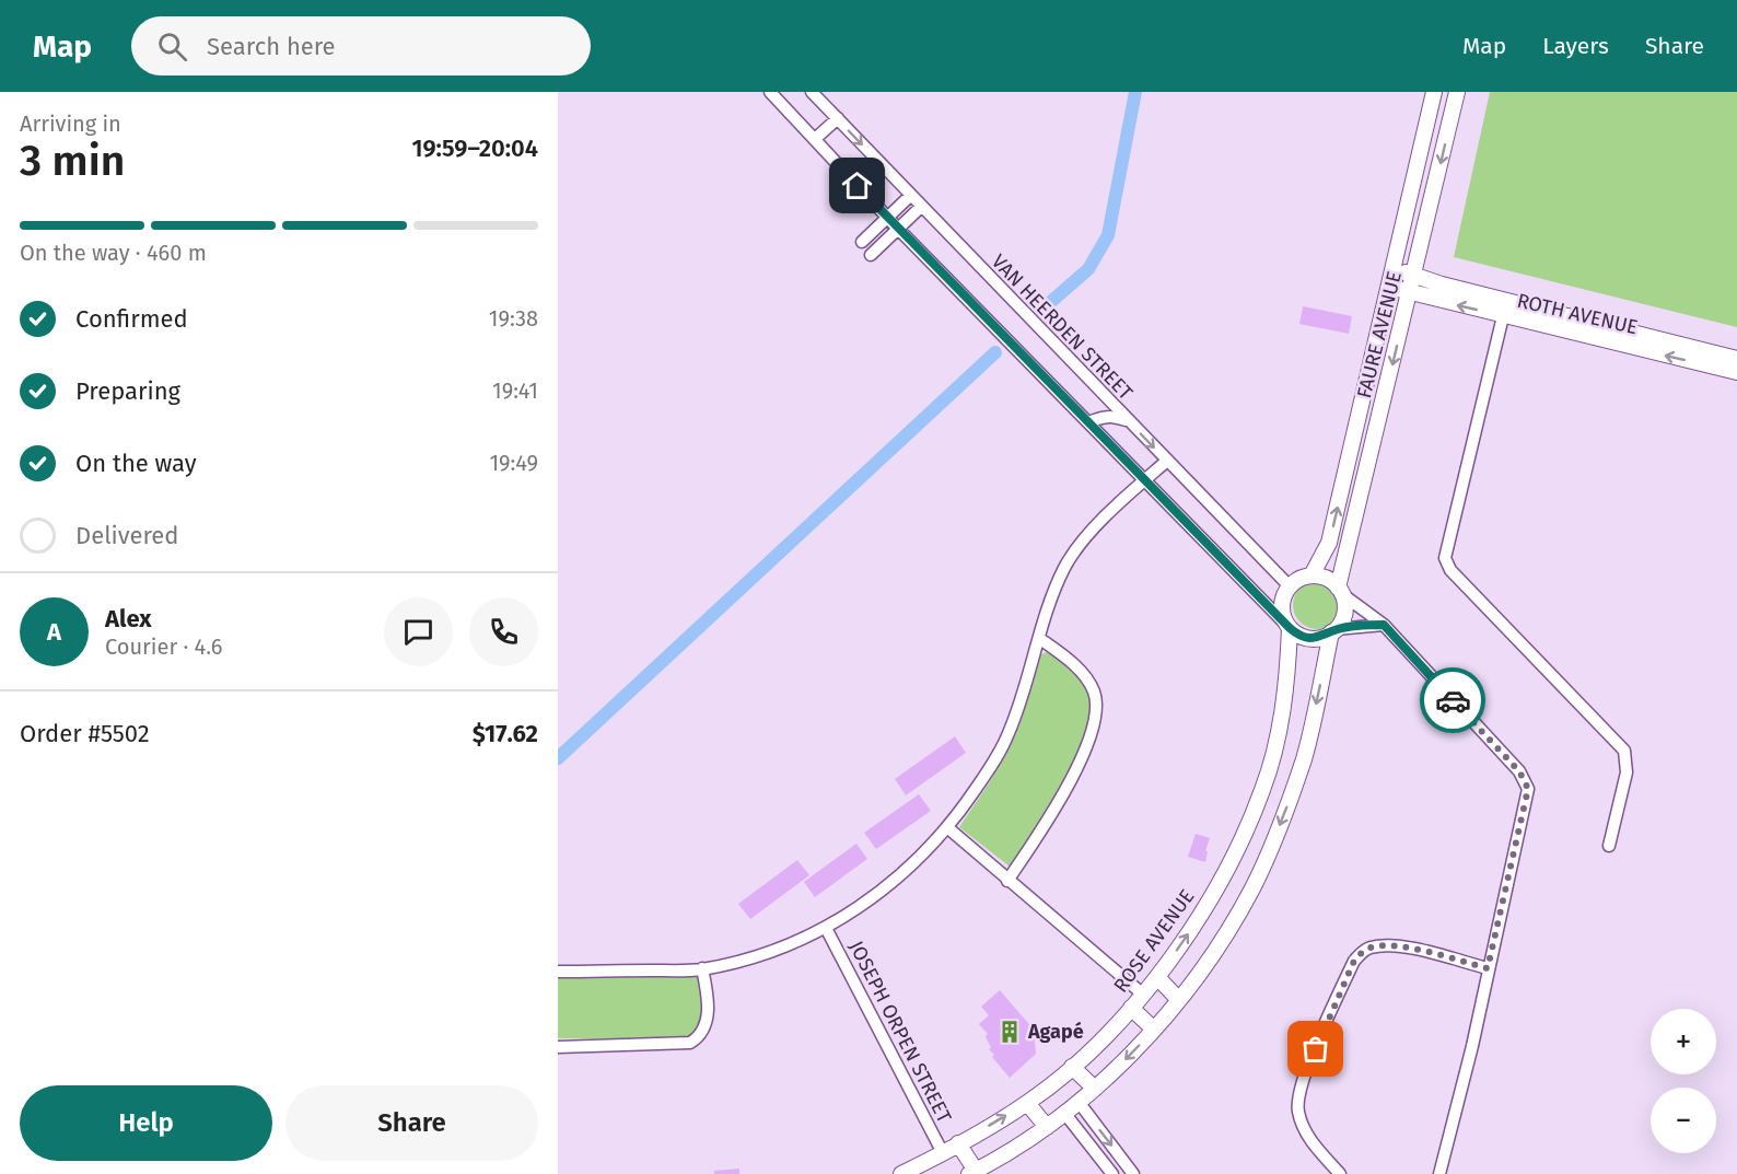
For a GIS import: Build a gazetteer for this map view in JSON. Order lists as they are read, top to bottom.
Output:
{
  "streets": {
    "street": [
      "ROTH AVENUE",
      "VAN HEERDEN STREET",
      "FAURE AVENUE",
      "ROSE AVENUE",
      "JOSEPH ORPEN STREET"
    ]
  },
  "crossings": [
    ["ROTH AVENUE", "FAURE AVENUE"],
    ["VAN HEERDEN STREET", "FAURE AVENUE"],
    ["VAN HEERDEN STREET", "ROSE AVENUE"],
    ["FAURE AVENUE", "ROSE AVENUE"],
    ["ROSE AVENUE", "JOSEPH ORPEN STREET"]
  ],
  "places": {
    "building": ["Agapé"]
  },
  "page": {
    "header": "Map",
    "search": "Search here",
    "nav": ["Map", "Layers", "Share"],
    "heading": ["3 min", "Arriving in", "19:59–20:04"],
    "panel": [
      "Alex",
      "Courier · 4.6",
      "Order #5502",
      "$17.62"
    ],
    "bar": "On the way · 460 m",
    "list": [
      ["Confirmed", "19:38"],
      ["Preparing", "19:41"],
      ["On the way", "19:49"],
      "Delivered"
    ],
    "round": "A",
    "map_buttons": ["+", "−"],
    "buttons": ["Help", "Share"]
  }
}
